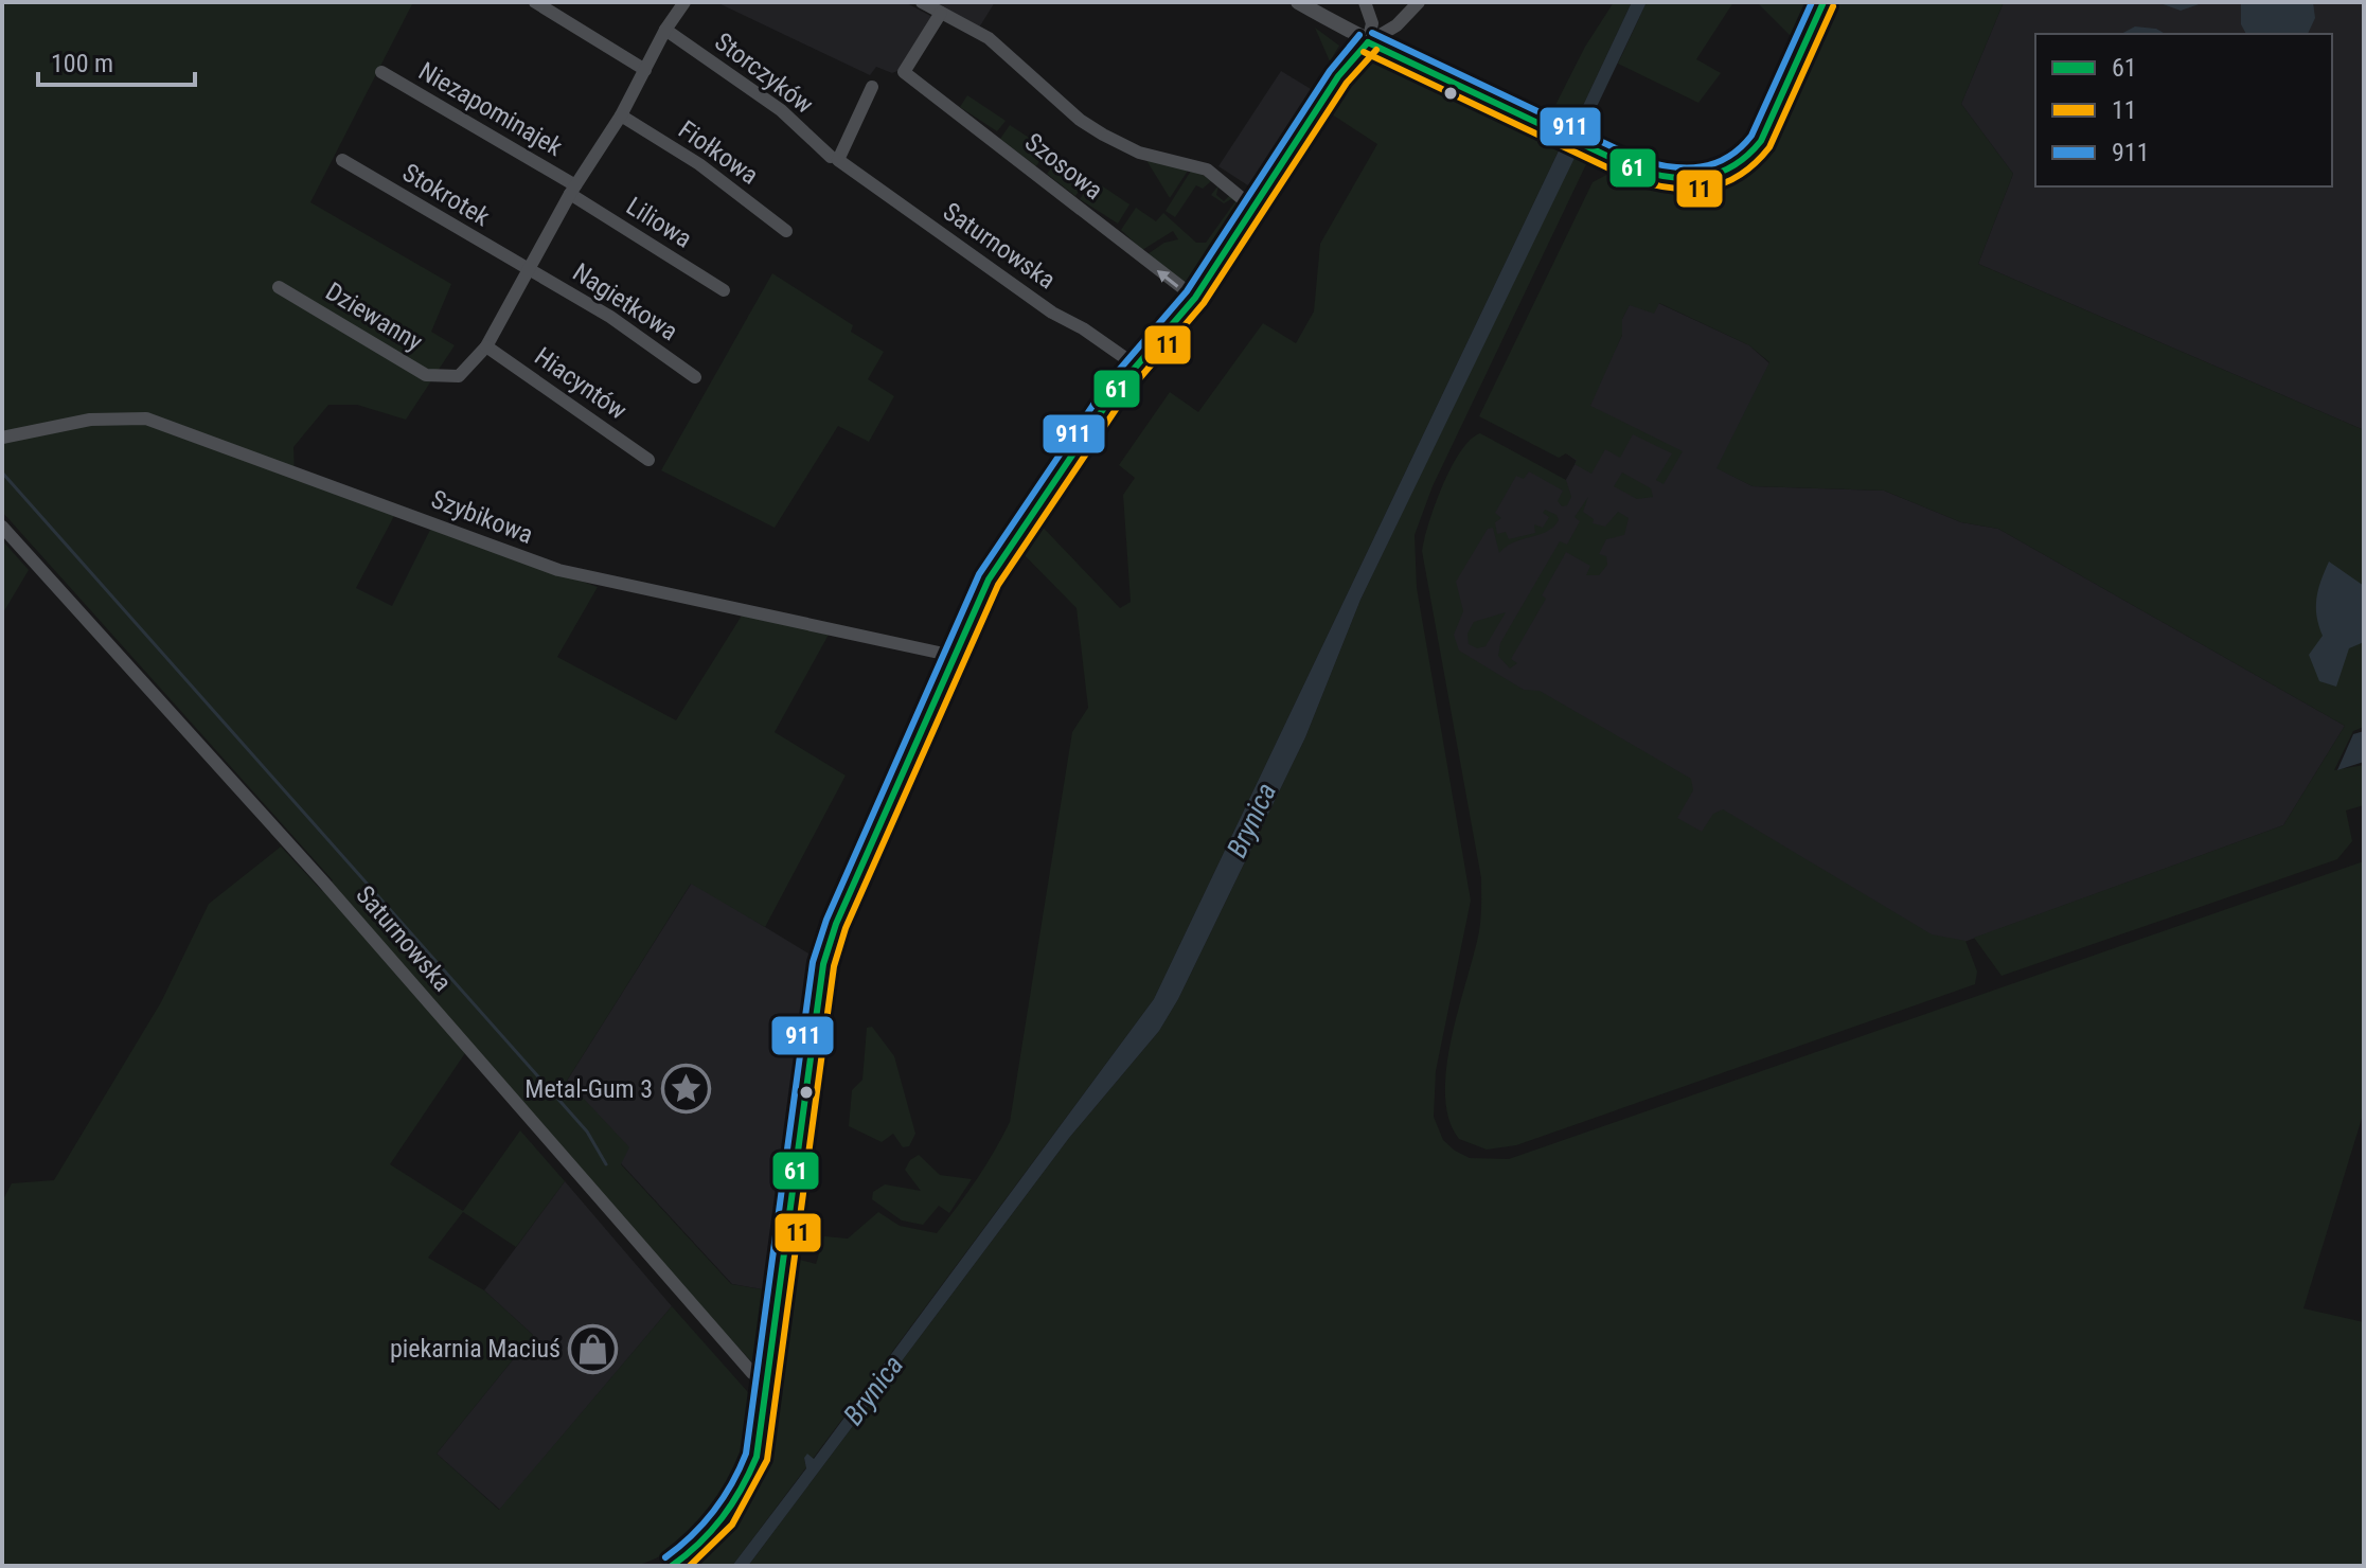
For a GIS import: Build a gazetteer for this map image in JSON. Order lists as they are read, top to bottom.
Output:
{
  "streets": {
    "street": [
      "Storczyków",
      "Niezapominajek",
      "Fiołkowa",
      "Szosowa",
      "Stokrotek",
      "Liliowa",
      "Saturnowska",
      "Nagietkowa",
      "Dziewanny",
      "Hiacyntów",
      "Szybikowa"
    ]
  },
  "crossings": [
    ["Storczyków", "Saturnowska"],
    ["Storczyków", "Dziewanny"],
    ["Niezapominajek", "Liliowa"],
    ["Niezapominajek", "Dziewanny"],
    ["Fiołkowa", "Dziewanny"],
    ["Stokrotek", "Nagietkowa"],
    ["Stokrotek", "Dziewanny"],
    ["Liliowa", "Dziewanny"],
    ["Nagietkowa", "Dziewanny"],
    ["Dziewanny", "Hiacyntów"]
  ],
  "water": ["Brynica"],
  "places": {
    "place": ["Metal-Gum 3"],
    "shop": ["piekarnia Maciuś"]
  },
  "lines": ["transit line 61", "transit line 911", "transit line 11"],
  "legend": ["61", "11", "911"],
  "scale_bar": "100 m"
}
